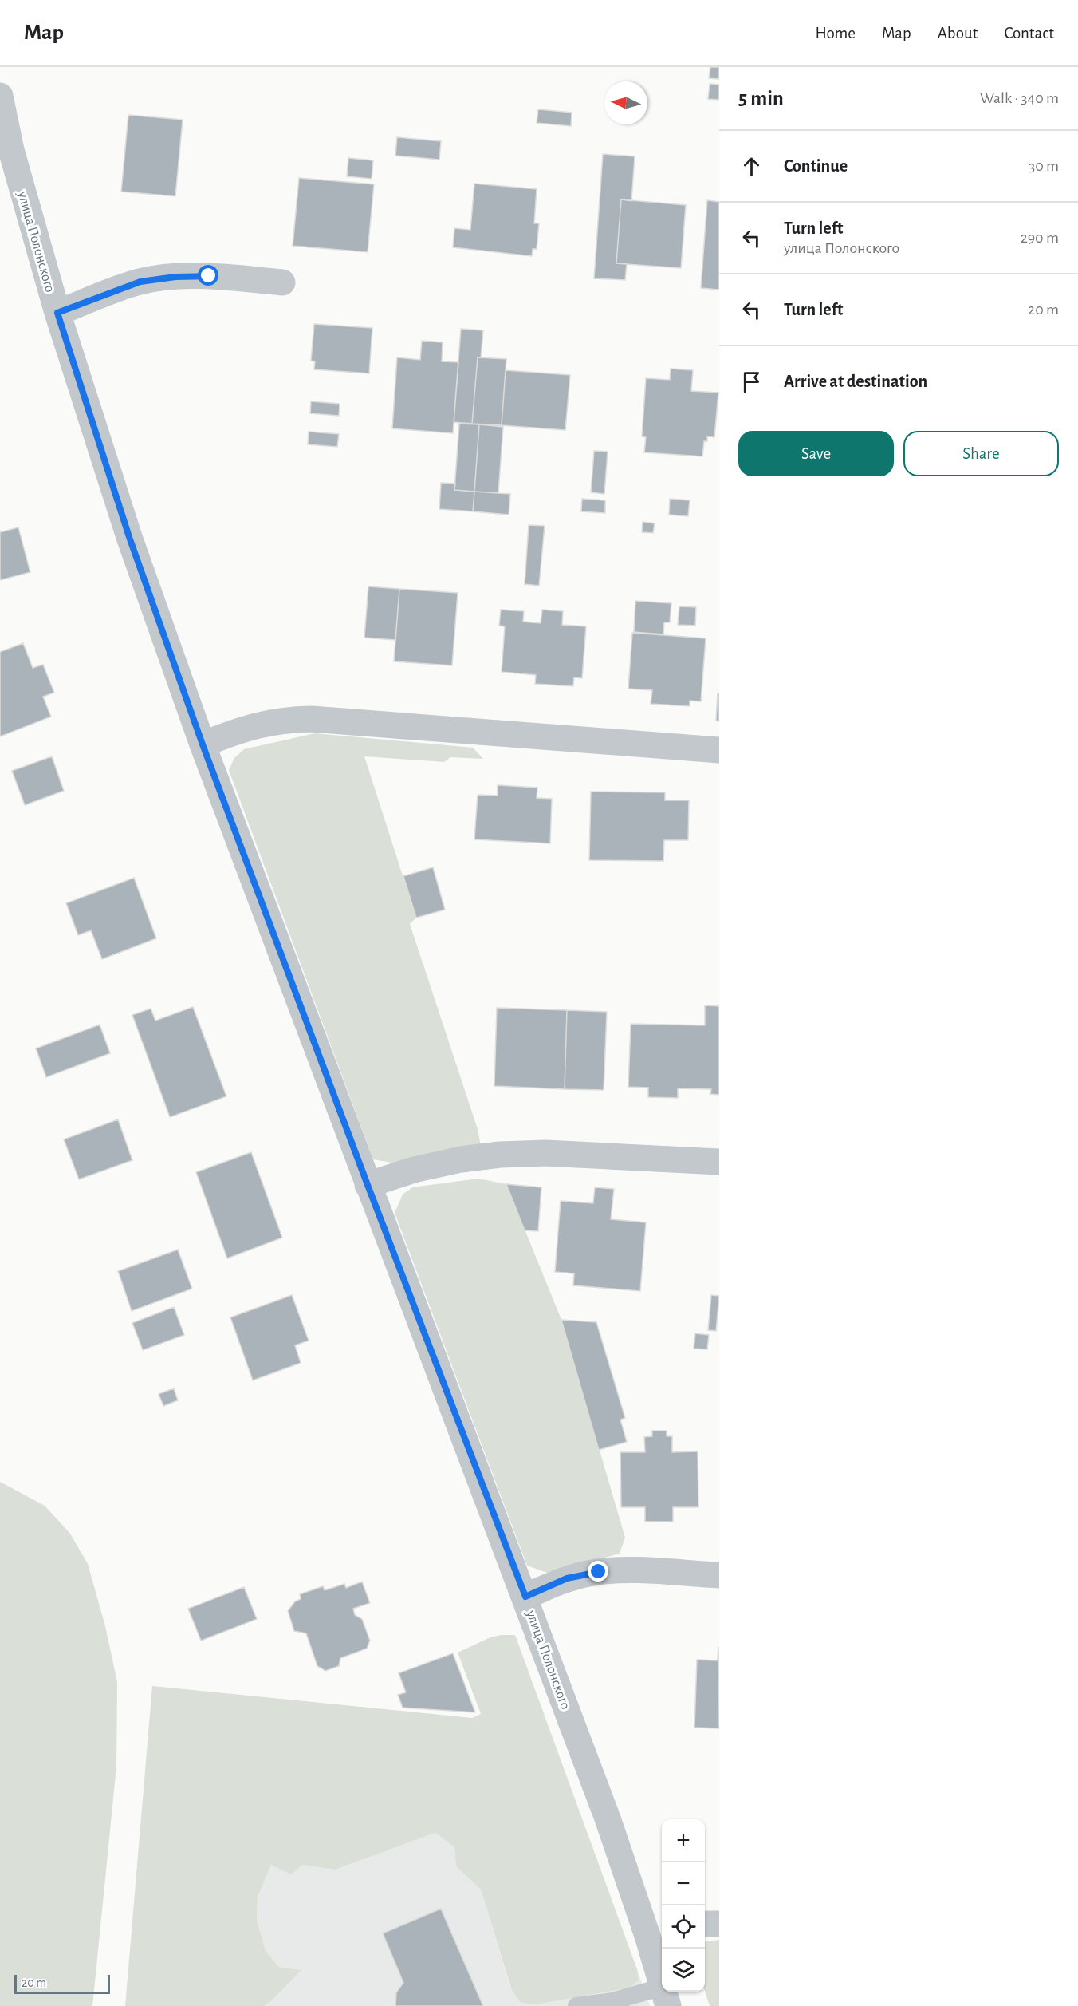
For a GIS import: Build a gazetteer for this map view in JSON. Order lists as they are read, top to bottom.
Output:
{
  "streets": {
    "street": ["улица Полонского"]
  },
  "scale_bar": "20 m",
  "north": "left",
  "page": {
    "header": "Map",
    "nav": [
      "Home",
      "Map",
      "About",
      "Contact"
    ],
    "heading": ["5 min", "Walk · 340 m"],
    "list": [
      ["Continue", "30 m"],
      ["Turn left", "улица Полонского", "290 m"],
      ["Turn left", "20 m"],
      "Arrive at destination"
    ],
    "buttons": ["Save", "Share"],
    "map_buttons": ["+", "−"],
    "scale": "20 m"
  }
}
